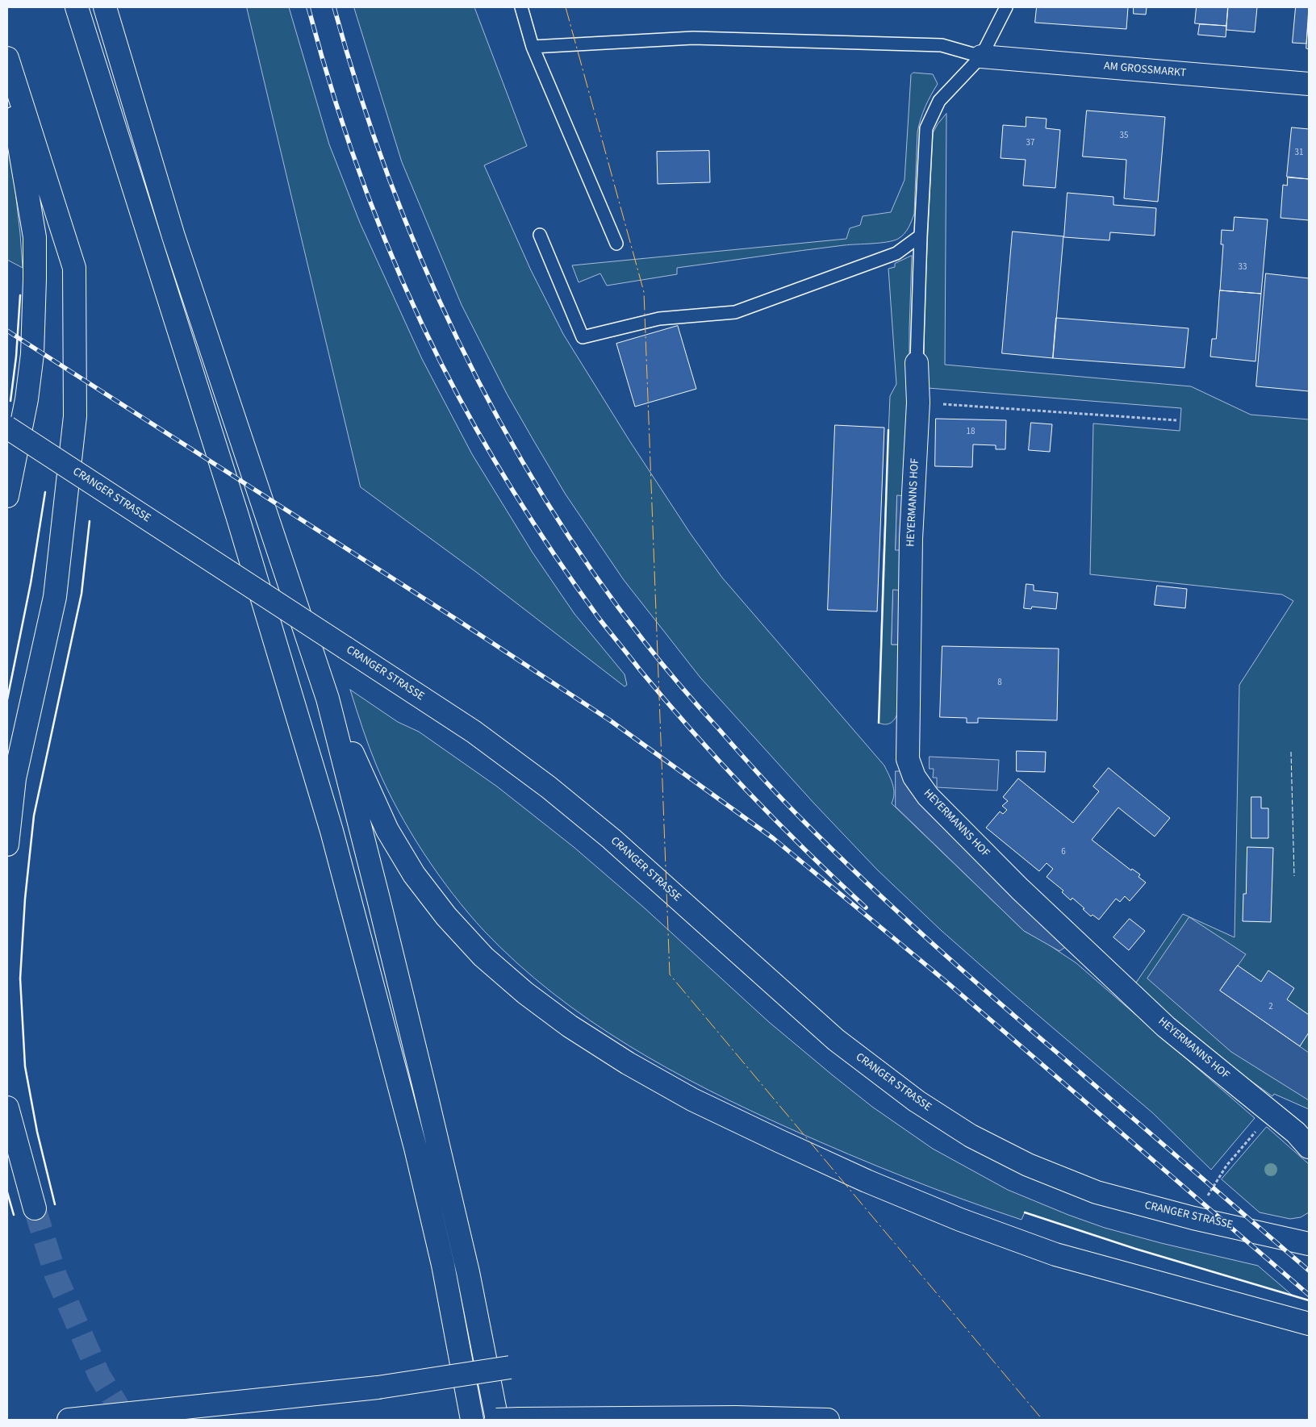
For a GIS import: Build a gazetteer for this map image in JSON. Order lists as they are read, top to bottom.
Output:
{
  "streets": {
    "main road": ["AM GROSSMARKT", "CRANGER STRASSE", "HEYERMANNS HOF"]
  },
  "house_numbers": [
    "35",
    "37",
    "31",
    "33",
    "18",
    "8",
    "6",
    "2"
  ]
}
